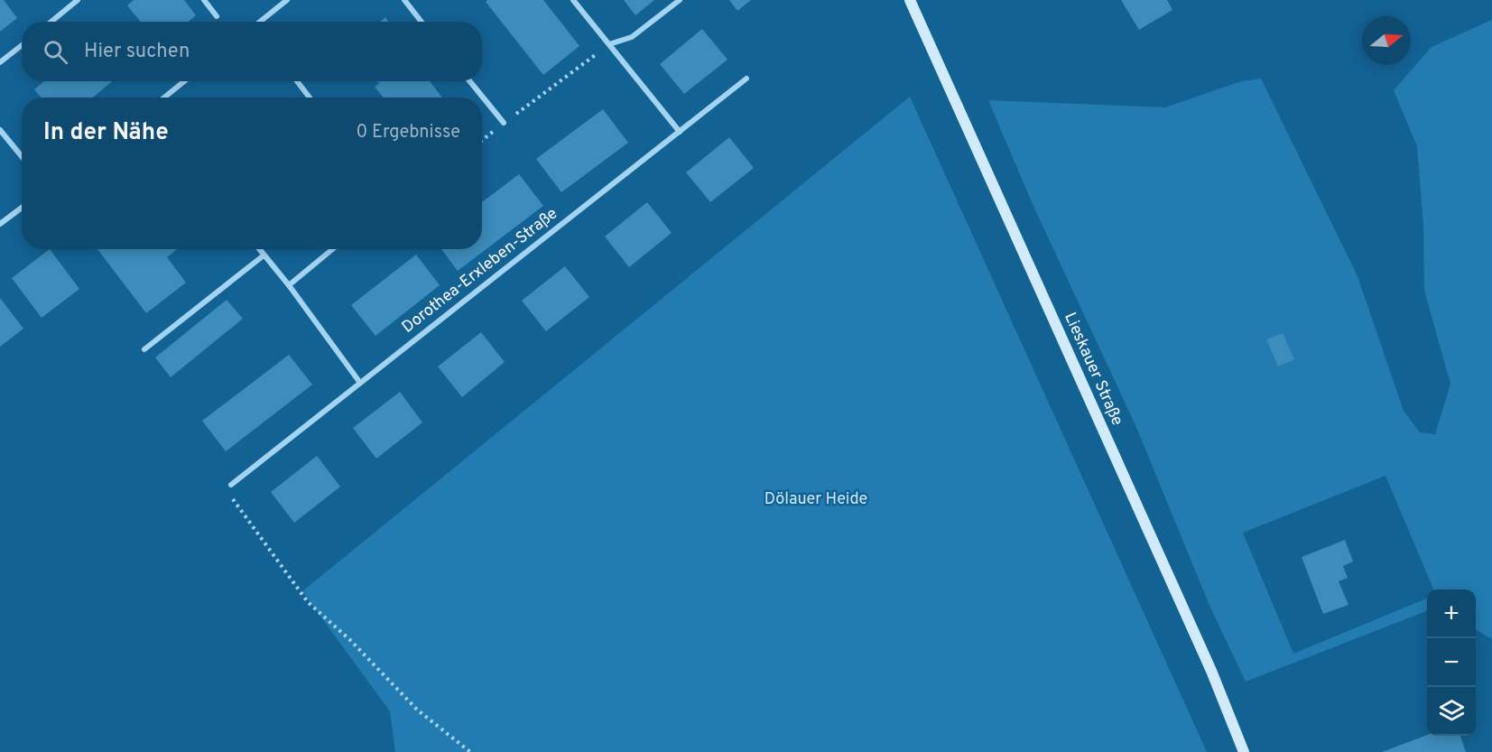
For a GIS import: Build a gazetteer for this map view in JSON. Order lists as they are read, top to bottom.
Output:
{
  "streets": {
    "street": ["Dorothea-Erxleben-Straße", "Lieskauer Straße"]
  },
  "parks": ["Dölauer Heide"],
  "north": "right",
  "page": {
    "search": "Hier suchen",
    "heading": ["In der Nähe", "0 Ergebnisse"],
    "map_buttons": ["+", "−"]
  }
}
